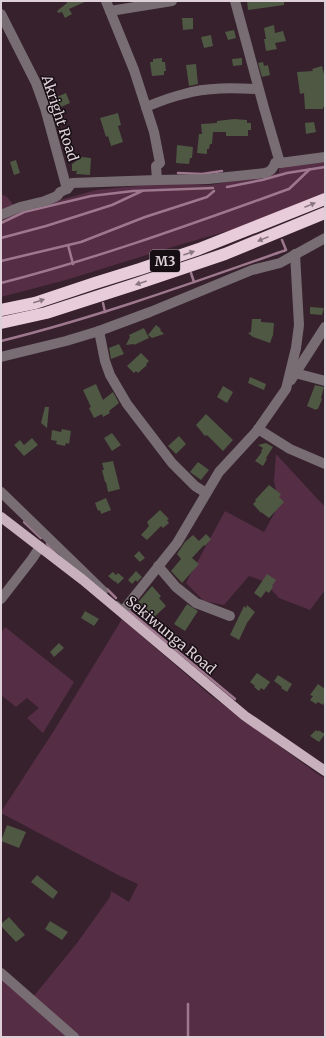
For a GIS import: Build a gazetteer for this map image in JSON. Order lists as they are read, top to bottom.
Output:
{
  "streets": {
    "highway": ["M3"],
    "main road": ["Sekiwunga Road"],
    "street": ["Akright Road"]
  }
}
